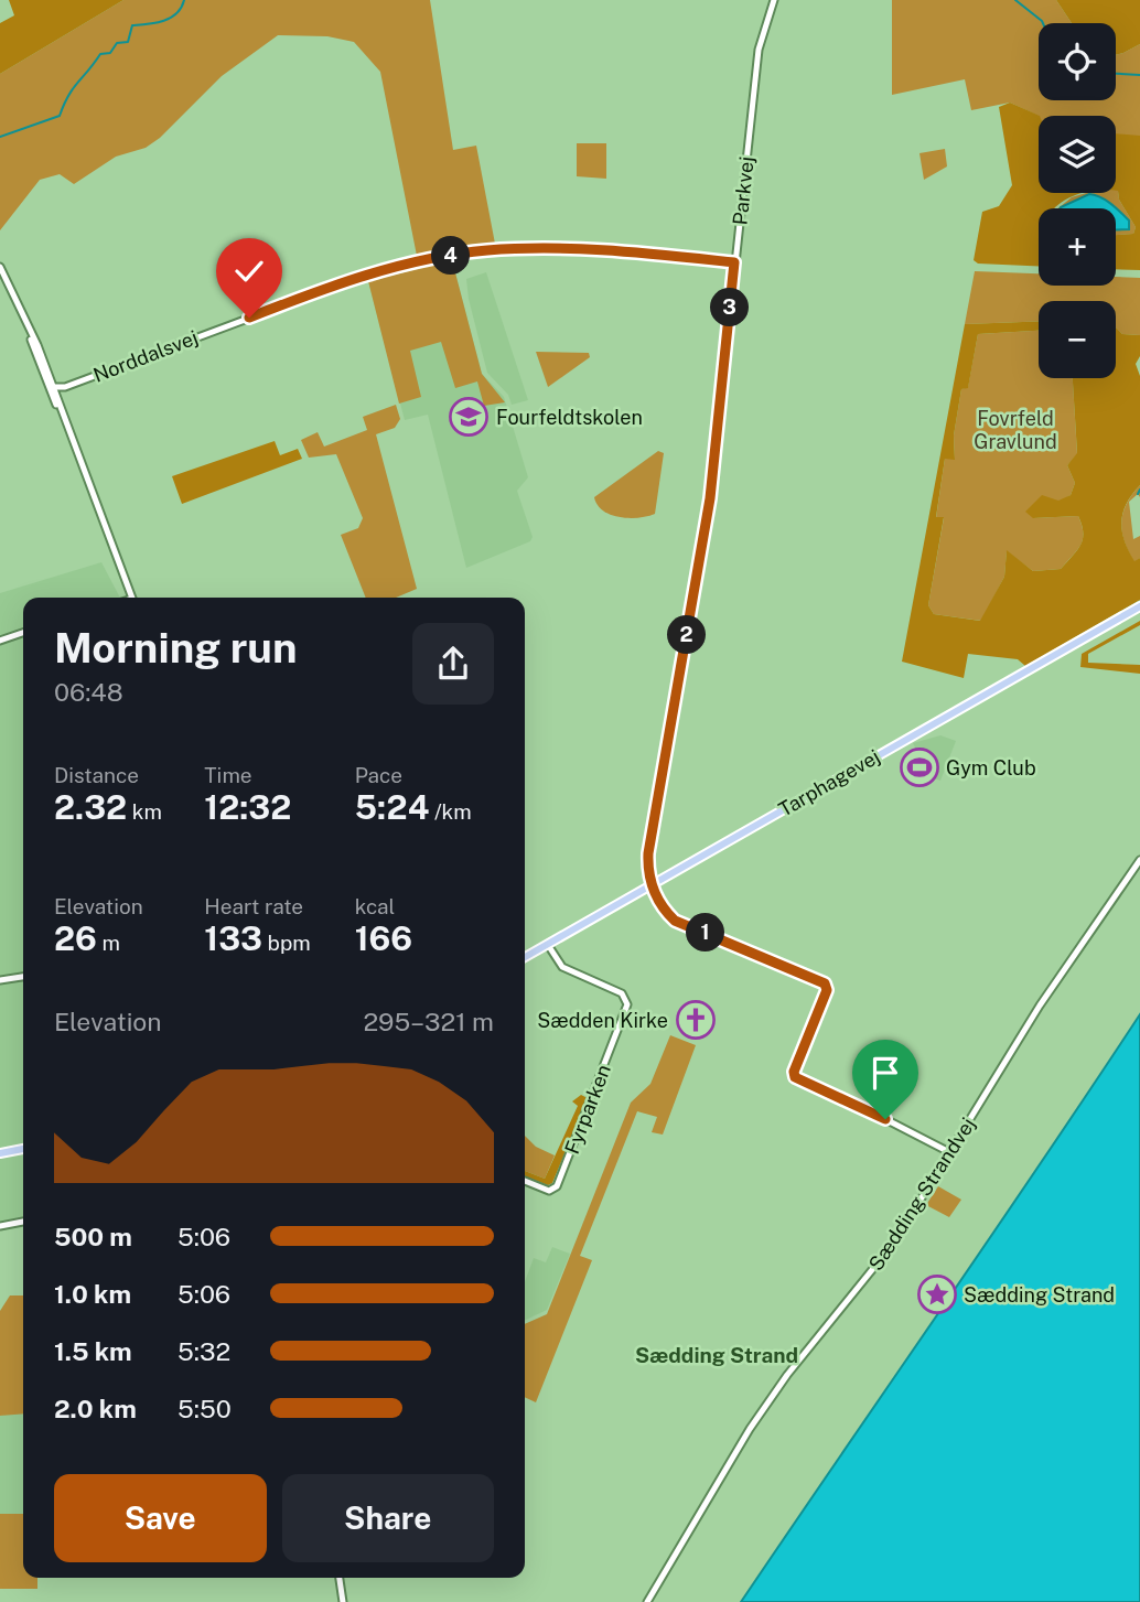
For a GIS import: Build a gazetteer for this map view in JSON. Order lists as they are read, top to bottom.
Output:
{
  "streets": {
    "main road": ["Tarphagevej"],
    "street": [
      "Parkvej",
      "Norddalsvej",
      "Fyrparken",
      "Sædding Strandvej"
    ]
  },
  "crossings": [
    ["Parkvej", "Norddalsvej"],
    ["Parkvej", "Tarphagevej"],
    ["Tarphagevej", "Fyrparken"]
  ],
  "districts": ["Sædding Strand"],
  "parks": ["Fovrfeld Gravlund"],
  "places": {
    "school or university": ["Fourfeldtskolen"],
    "sports": ["Gym Club"],
    "church": ["Sædden Kirke"],
    "place": ["Sædding Strand"]
  },
  "page": {
    "map_buttons": ["+", "−"],
    "pins": [
      "4",
      "3",
      "2",
      "1"
    ],
    "heading": ["Morning run", "06:48"],
    "stats": [
      ["Distance", "2.32 km"],
      ["Time", "12:32"],
      ["Pace", "5:24 /km"],
      ["Elevation", "26 m"],
      ["Heart rate", "133 bpm"],
      ["kcal", "166"]
    ],
    "chart": ["Elevation", "295–321 m"],
    "list": [
      {
        "name": "500 m",
        "note": "5:06"
      },
      {
        "name": "1.0 km",
        "note": "5:06"
      },
      {
        "name": "1.5 km",
        "note": "5:32"
      },
      {
        "name": "2.0 km",
        "note": "5:50"
      }
    ],
    "buttons": ["Save", "Share"]
  }
}
